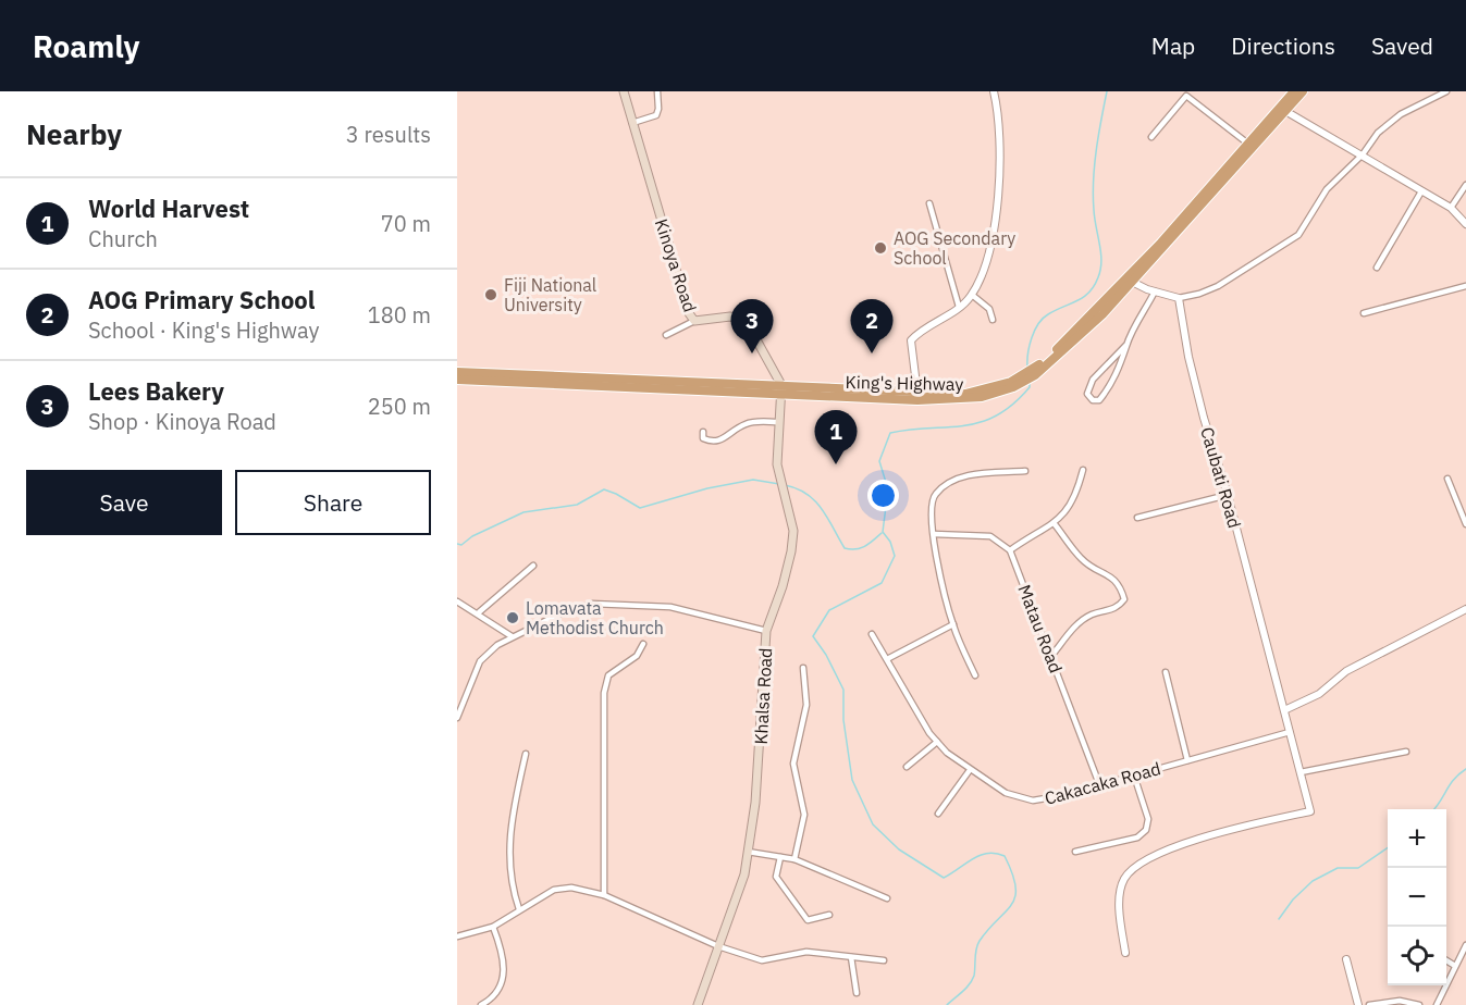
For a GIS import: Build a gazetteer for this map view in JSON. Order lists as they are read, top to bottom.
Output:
{
  "streets": {
    "highway": ["King's Highway"],
    "main road": ["Kinoya Road", "Khalsa Road"],
    "street": ["Caubati Road", "Matau Road", "Cakacaka Road"]
  },
  "crossings": [
    ["Kinoya Road", "King's Highway"],
    ["Kinoya Road", "Khalsa Road"],
    ["King's Highway", "Khalsa Road"],
    ["Caubati Road", "Cakacaka Road"],
    ["Matau Road", "Cakacaka Road"]
  ],
  "places": ["AOG Secondary School", "Fiji National University", "Lomavata Methodist Church"],
  "page": {
    "header": "Roamly",
    "nav": ["Map", "Directions", "Saved"],
    "heading": ["Nearby", "3 results"],
    "list": [
      {
        "mark": "1",
        "name": "World Harvest",
        "note": "Church",
        "value": "70 m"
      },
      {
        "mark": "2",
        "name": "AOG Primary School",
        "note": "School · King's Highway",
        "value": "180 m"
      },
      {
        "mark": "3",
        "name": "Lees Bakery",
        "note": "Shop · Kinoya Road",
        "value": "250 m"
      }
    ],
    "pins": ["2", "3", "1"],
    "buttons": ["Save", "Share"],
    "map_buttons": ["+", "−"]
  }
}
